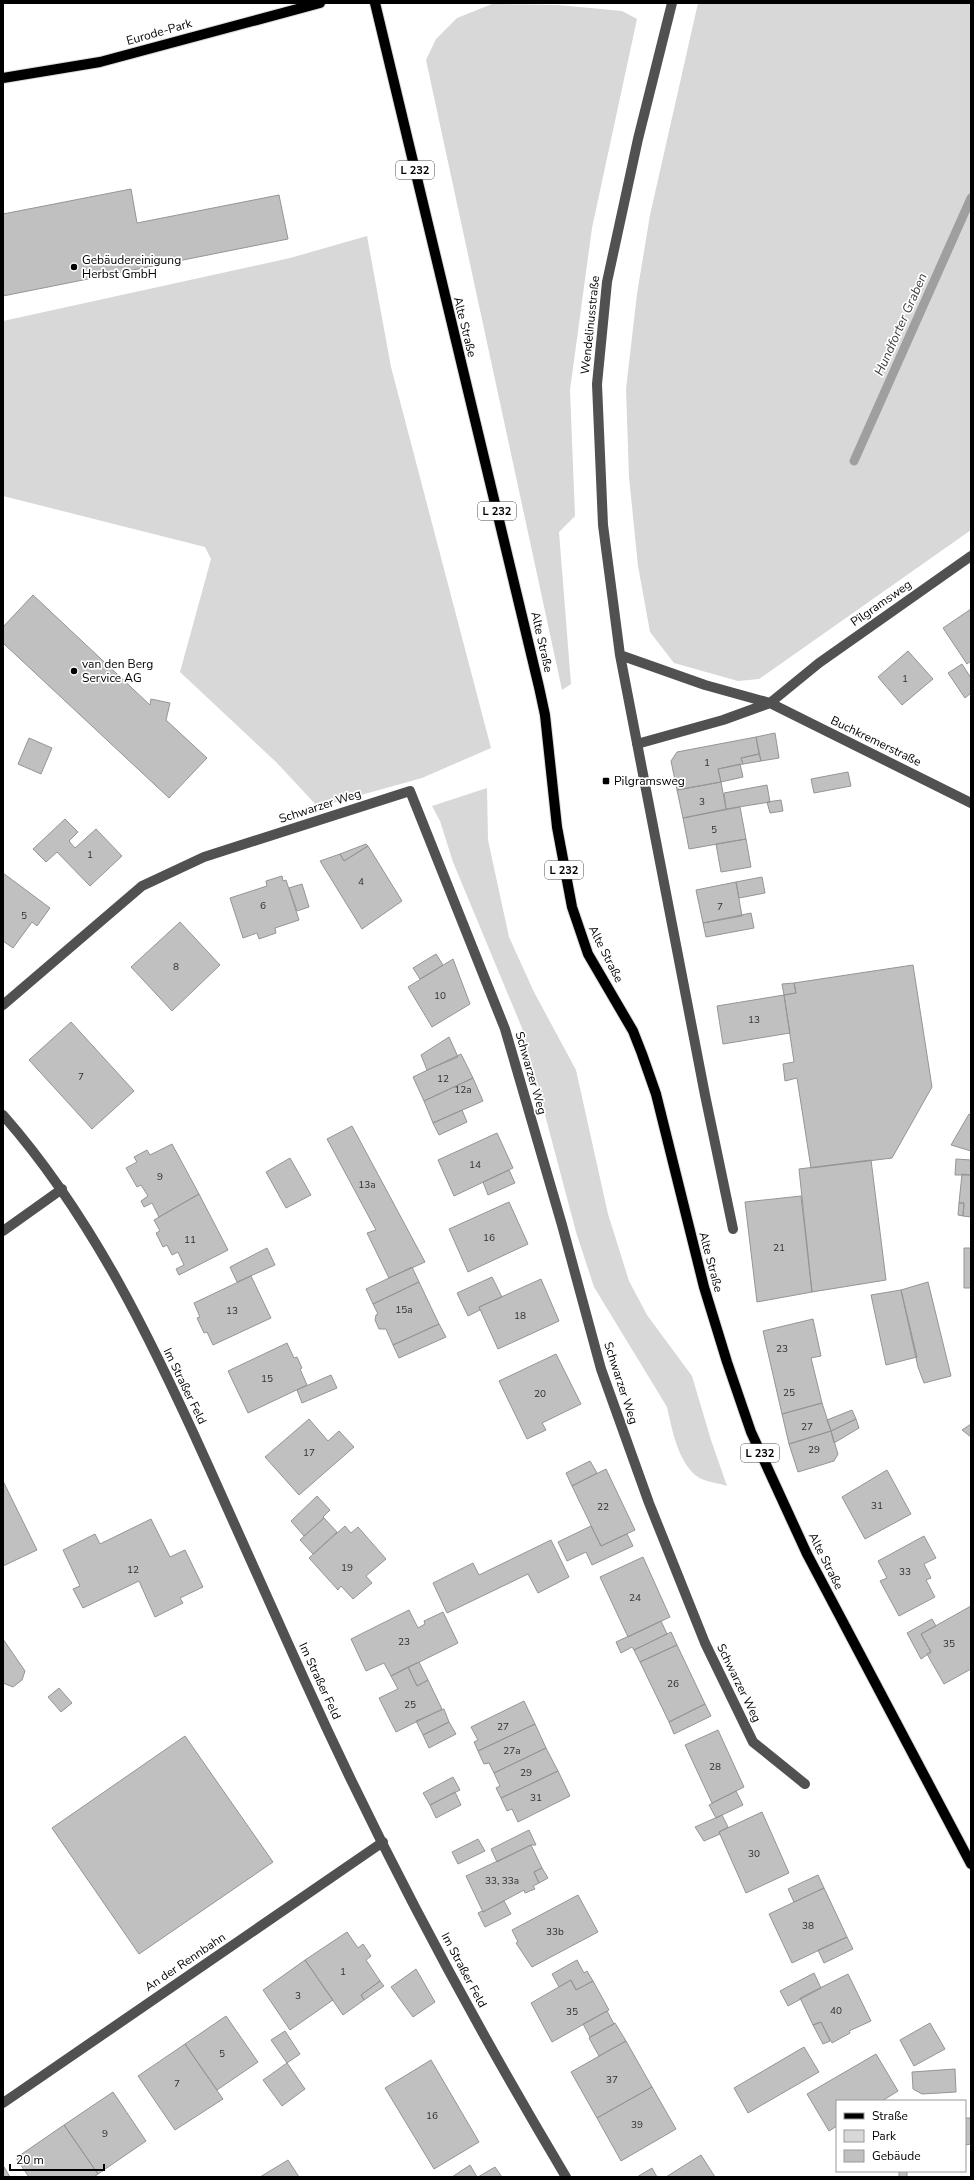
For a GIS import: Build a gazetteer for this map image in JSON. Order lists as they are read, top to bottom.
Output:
{
  "streets": {
    "main road": ["Eurode-Park", "L 232", "Alte Straße"],
    "street": [
      "Wendelinusstraße",
      "Pilgramsweg",
      "Buchkremerstraße",
      "Schwarzer Weg",
      "Im Straßer Feld",
      "An der Rennbahn"
    ]
  },
  "crossings": [
    ["Pilgramsweg", "Buchkremerstraße"],
    ["Im Straßer Feld", "An der Rennbahn"]
  ],
  "water": ["Hundforter Graben"],
  "places": {
    "other": ["Gebäudereinigung Herbst GmbH", "van den Berg Service AG"],
    "transit": ["Pilgramsweg"]
  },
  "house_numbers": [
    "1",
    "1",
    "3",
    "5",
    "1",
    "4",
    "6",
    "7",
    "5",
    "8",
    "10",
    "13",
    "7",
    "12",
    "12a",
    "14",
    "9",
    "13a",
    "16",
    "11",
    "21",
    "15a",
    "13",
    "18",
    "23",
    "15",
    "25",
    "20",
    "27",
    "29",
    "17",
    "31",
    "22",
    "19",
    "12",
    "33",
    "24",
    "23",
    "35",
    "26",
    "25",
    "27",
    "27a",
    "28",
    "29",
    "31",
    "30",
    "33, 33a",
    "38",
    "33b",
    "1",
    "3",
    "40",
    "35",
    "5",
    "37",
    "7",
    "16",
    "39",
    "9"
  ],
  "legend": ["Straße", "Park", "Gebäude"],
  "scale_bar": "20 m"
}
